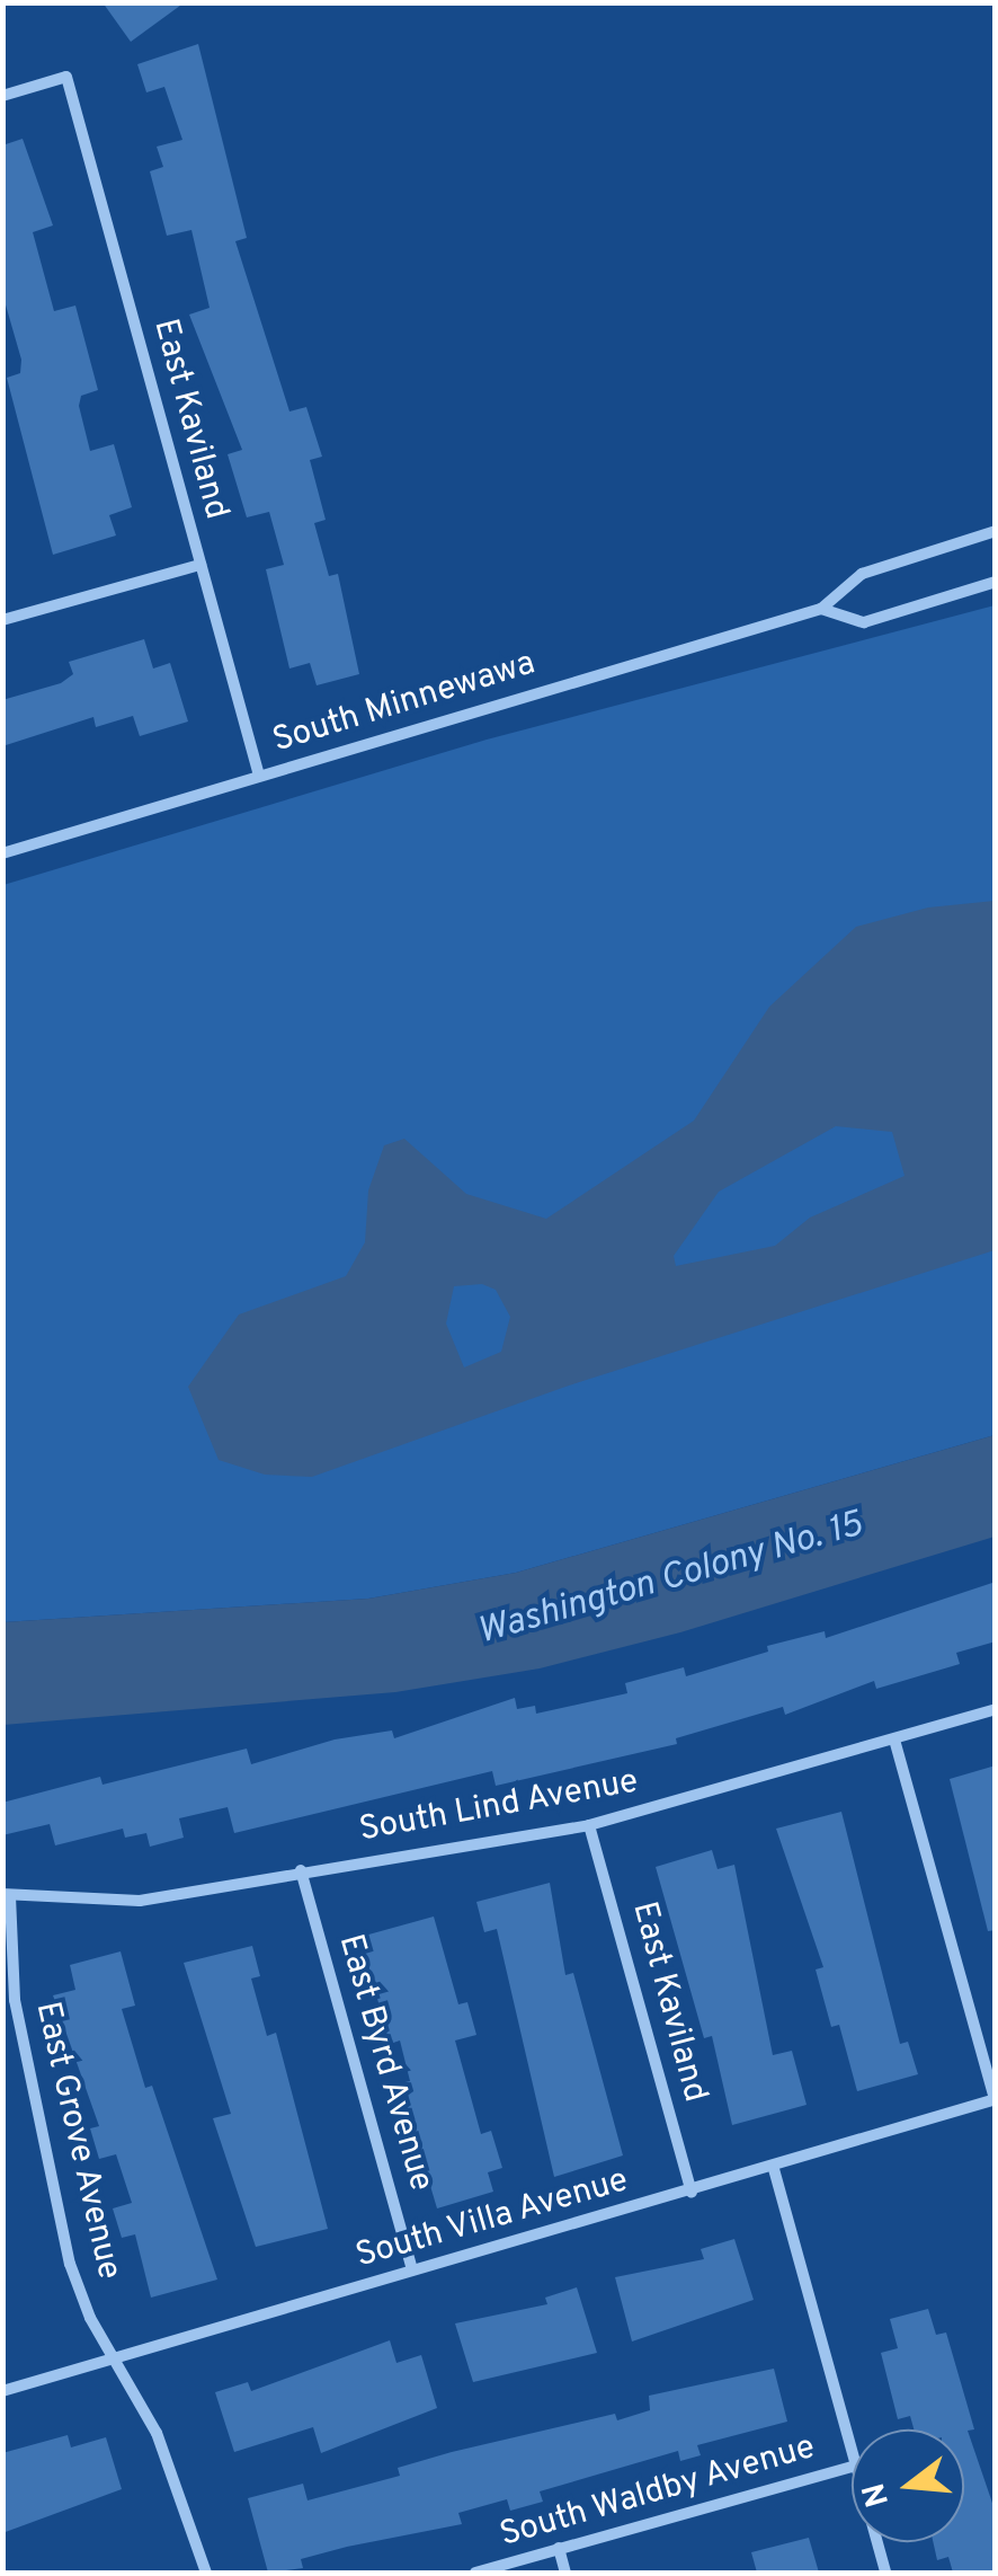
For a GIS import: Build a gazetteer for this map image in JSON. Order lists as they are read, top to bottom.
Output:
{
  "streets": {
    "street": [
      "East Kaviland",
      "South Minnewawa",
      "South Lind Avenue",
      "East Byrd Avenue",
      "East Grove Avenue",
      "South Villa Avenue",
      "South Waldby Avenue"
    ]
  },
  "crossings": [
    ["East Kaviland", "South Minnewawa"],
    ["East Kaviland", "South Lind Avenue"],
    ["East Kaviland", "South Villa Avenue"],
    ["South Lind Avenue", "East Byrd Avenue"],
    ["South Lind Avenue", "East Grove Avenue"],
    ["East Byrd Avenue", "South Villa Avenue"],
    ["East Grove Avenue", "South Villa Avenue"]
  ],
  "water": ["Washington Colony No. 15"],
  "north": "left"
}
